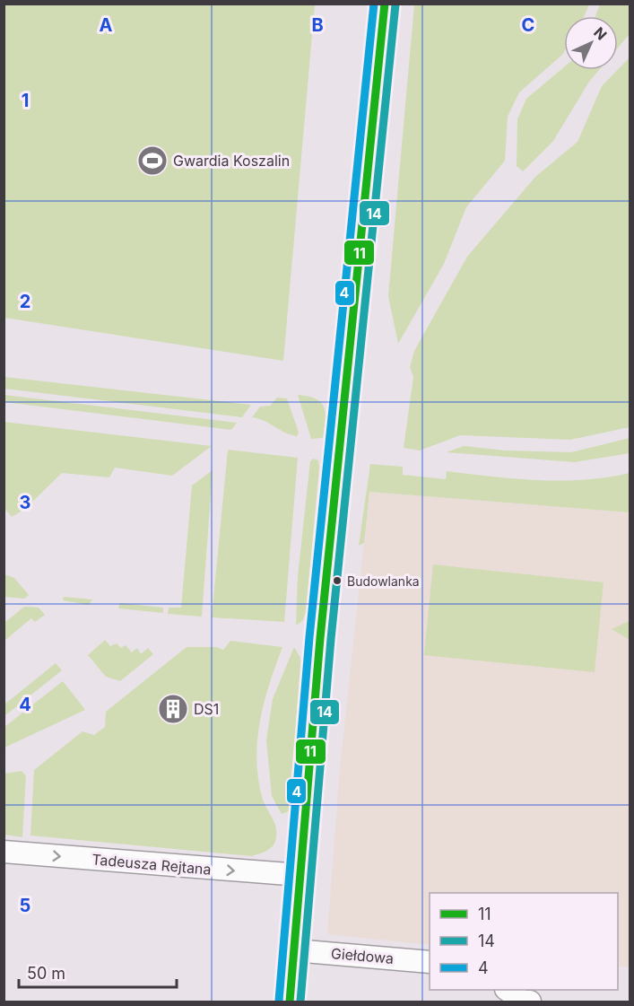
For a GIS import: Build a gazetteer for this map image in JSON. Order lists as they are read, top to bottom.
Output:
{
  "streets": {
    "street": ["Tadeusza Rejtana", "Giełdowa"]
  },
  "one_way": ["Tadeusza Rejtana"],
  "places": {
    "sports": ["Gwardia Koszalin"],
    "other": ["Budowlanka"],
    "building": ["DS1"]
  },
  "lines": ["transit line 11", "transit line 4", "transit line 14"],
  "legend": ["11", "14", "4"],
  "scale_bar": "50 m",
  "north": "top right",
  "grid": {
    "columns": ["A", "B", "C"],
    "rows": [
      "1",
      "2",
      "3",
      "4",
      "5"
    ]
  }
}
